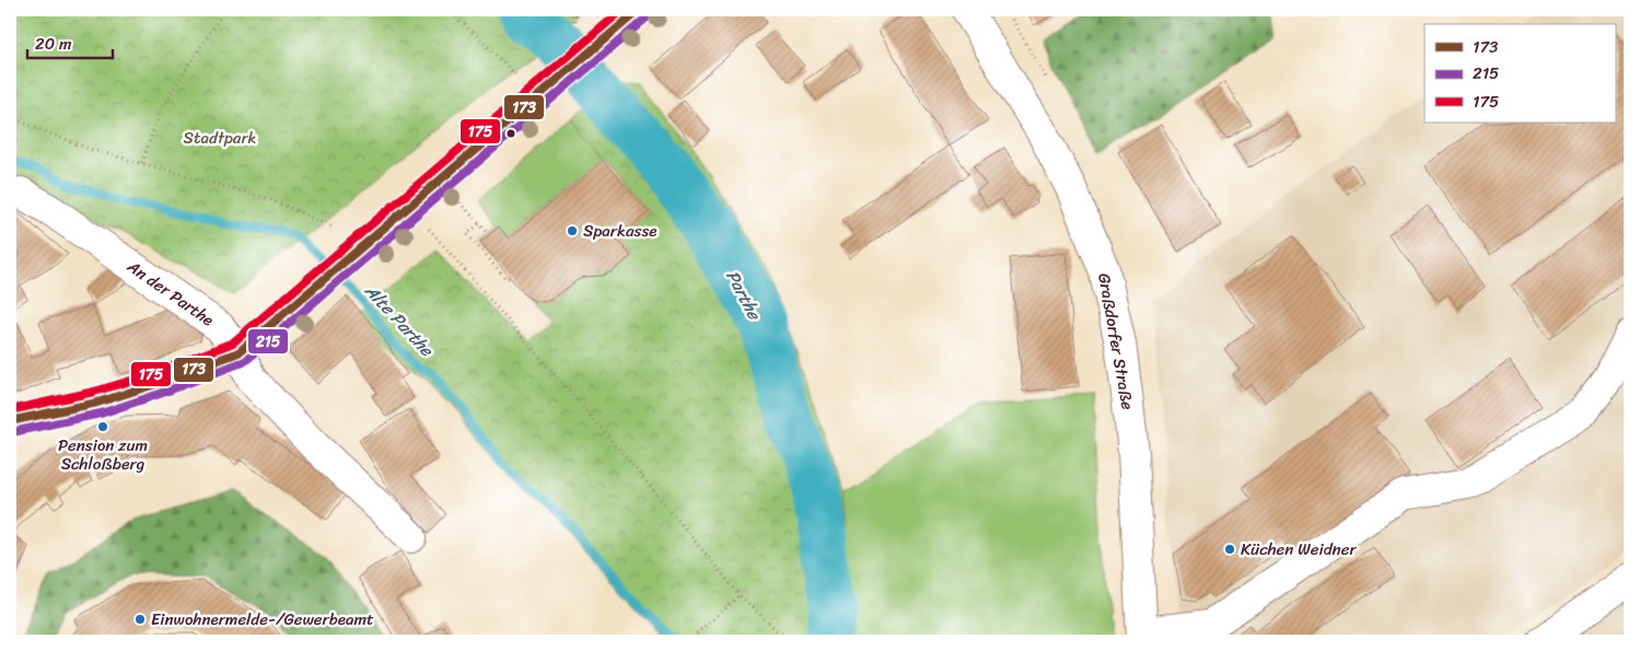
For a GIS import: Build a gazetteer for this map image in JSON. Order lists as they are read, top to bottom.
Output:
{
  "streets": {
    "street": ["An der Parthe", "Graßdorfer Straße"]
  },
  "water": ["Parthe", "Alte Parthe"],
  "parks": ["Stadtpark"],
  "places": [
    "Sparkasse",
    "Pension zum Schloßberg",
    "Küchen Weidner",
    "Einwohnermelde-/Gewerbeamt"
  ],
  "lines": ["transit line 173", "transit line 175", "transit line 215"],
  "legend": ["173", "215", "175"],
  "scale_bar": "20 m"
}
